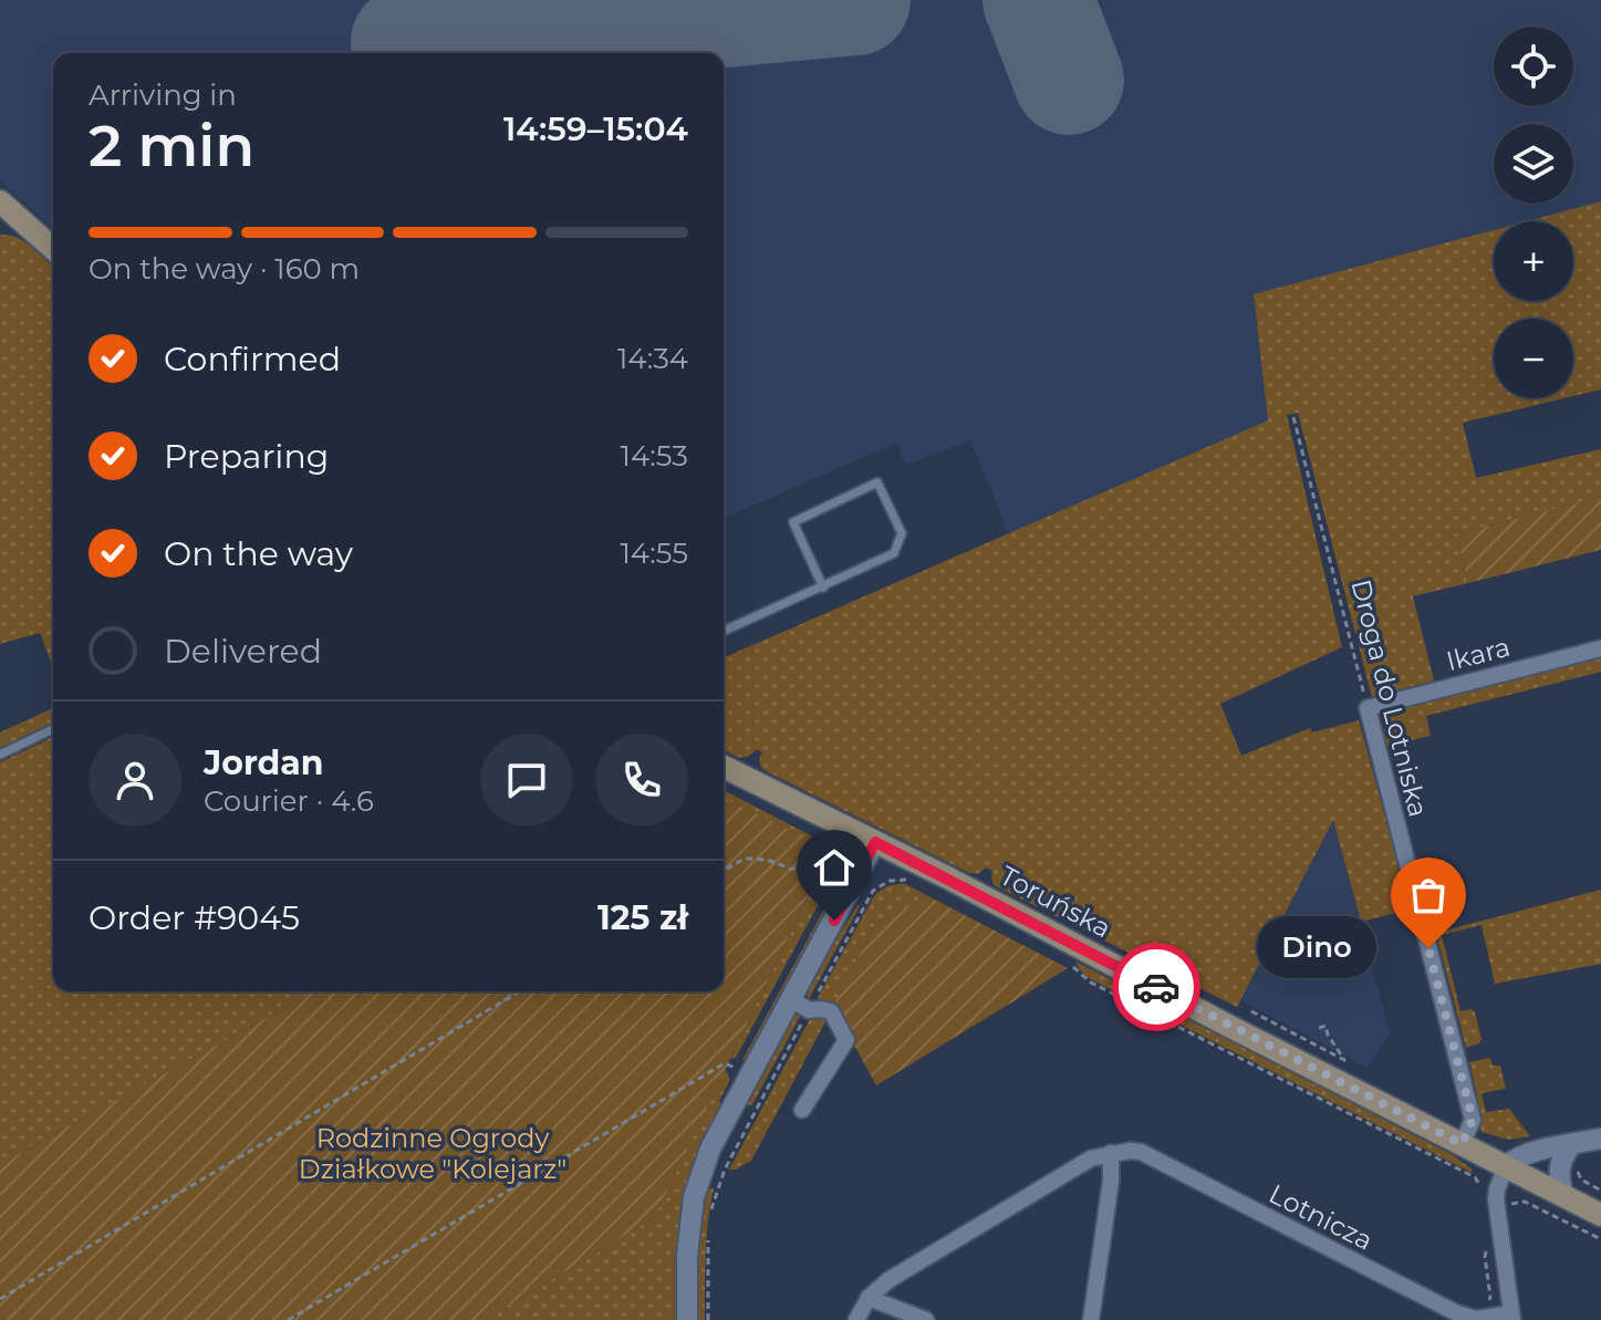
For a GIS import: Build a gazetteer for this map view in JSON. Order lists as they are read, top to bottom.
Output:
{
  "streets": {
    "main road": ["Toruńska"],
    "street": ["Ikara", "Droga do Lotniska", "Lotnicza"]
  },
  "crossings": [
    ["Ikara", "Droga do Lotniska"],
    ["Droga do Lotniska", "Toruńska"]
  ],
  "parks": ["Rodzinne Ogrody Działkowe \"Kolejarz\""],
  "places": ["Dino"],
  "page": {
    "map_buttons": ["+", "−"],
    "heading": ["2 min", "Arriving in", "14:59–15:04"],
    "panel": [
      "Jordan",
      "Courier · 4.6",
      "Order #9045",
      "125 zł"
    ],
    "bar": "On the way · 160 m",
    "list": [
      ["Confirmed", "14:34"],
      ["Preparing", "14:53"],
      ["On the way", "14:55"],
      "Delivered"
    ],
    "bubble": "Dino"
  }
}
